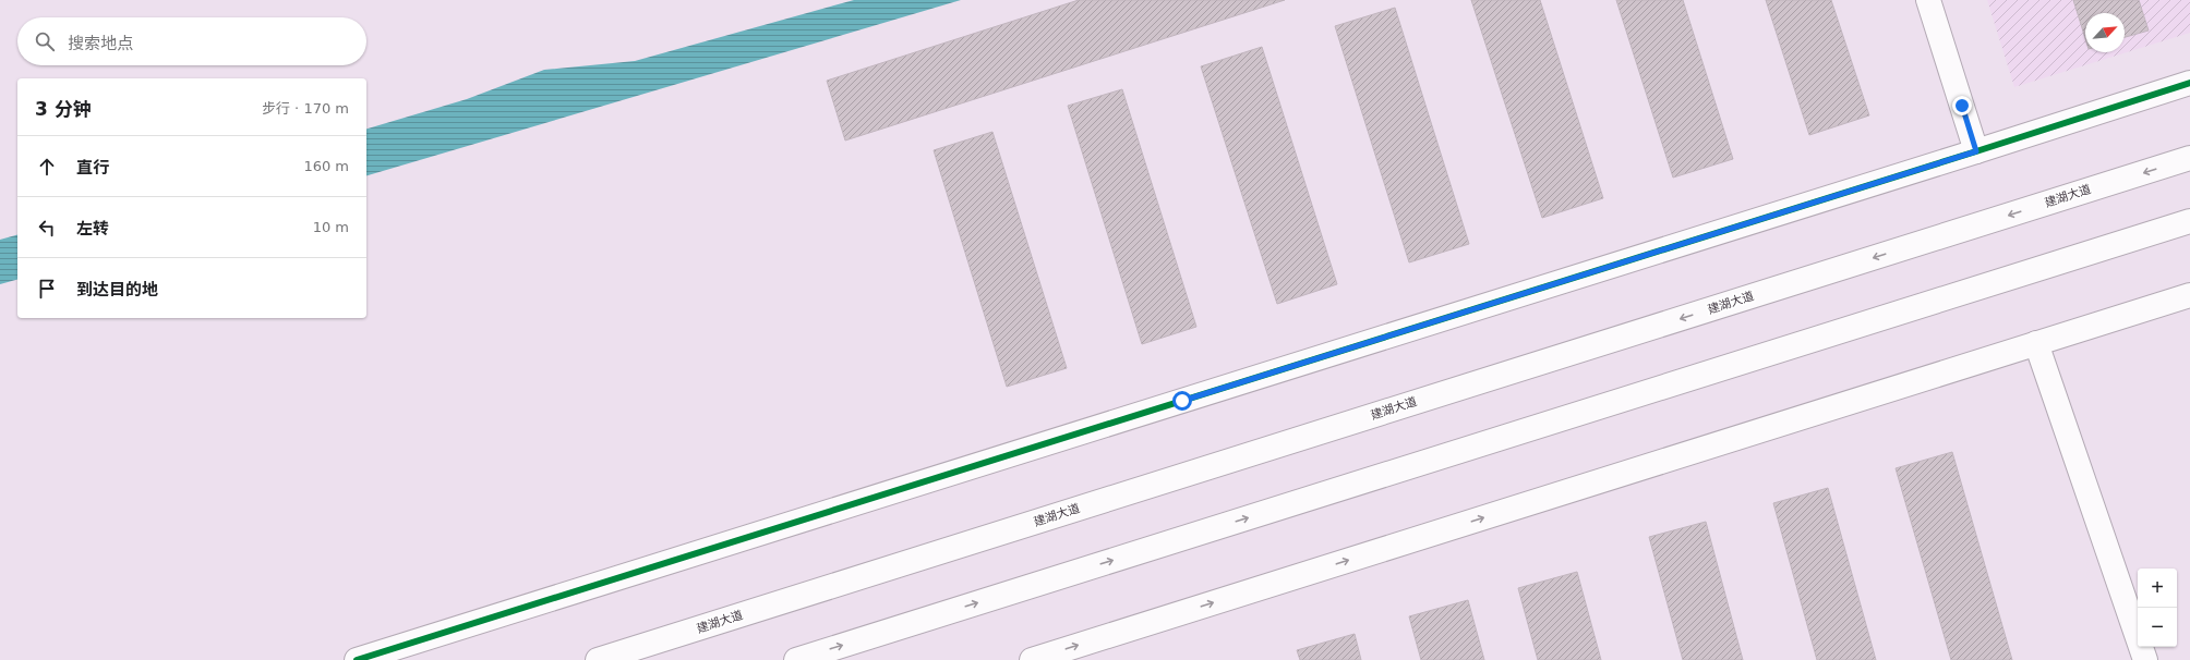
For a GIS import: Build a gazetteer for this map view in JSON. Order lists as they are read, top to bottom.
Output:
{
  "streets": {
    "street": ["建湖大道"]
  },
  "north": "top right",
  "page": {
    "search": "搜索地点",
    "heading": ["3 分钟", "步行 · 170 m"],
    "list": [
      ["直行", "160 m"],
      ["左转", "10 m"],
      "到达目的地"
    ],
    "map_buttons": ["+", "−"]
  }
}
